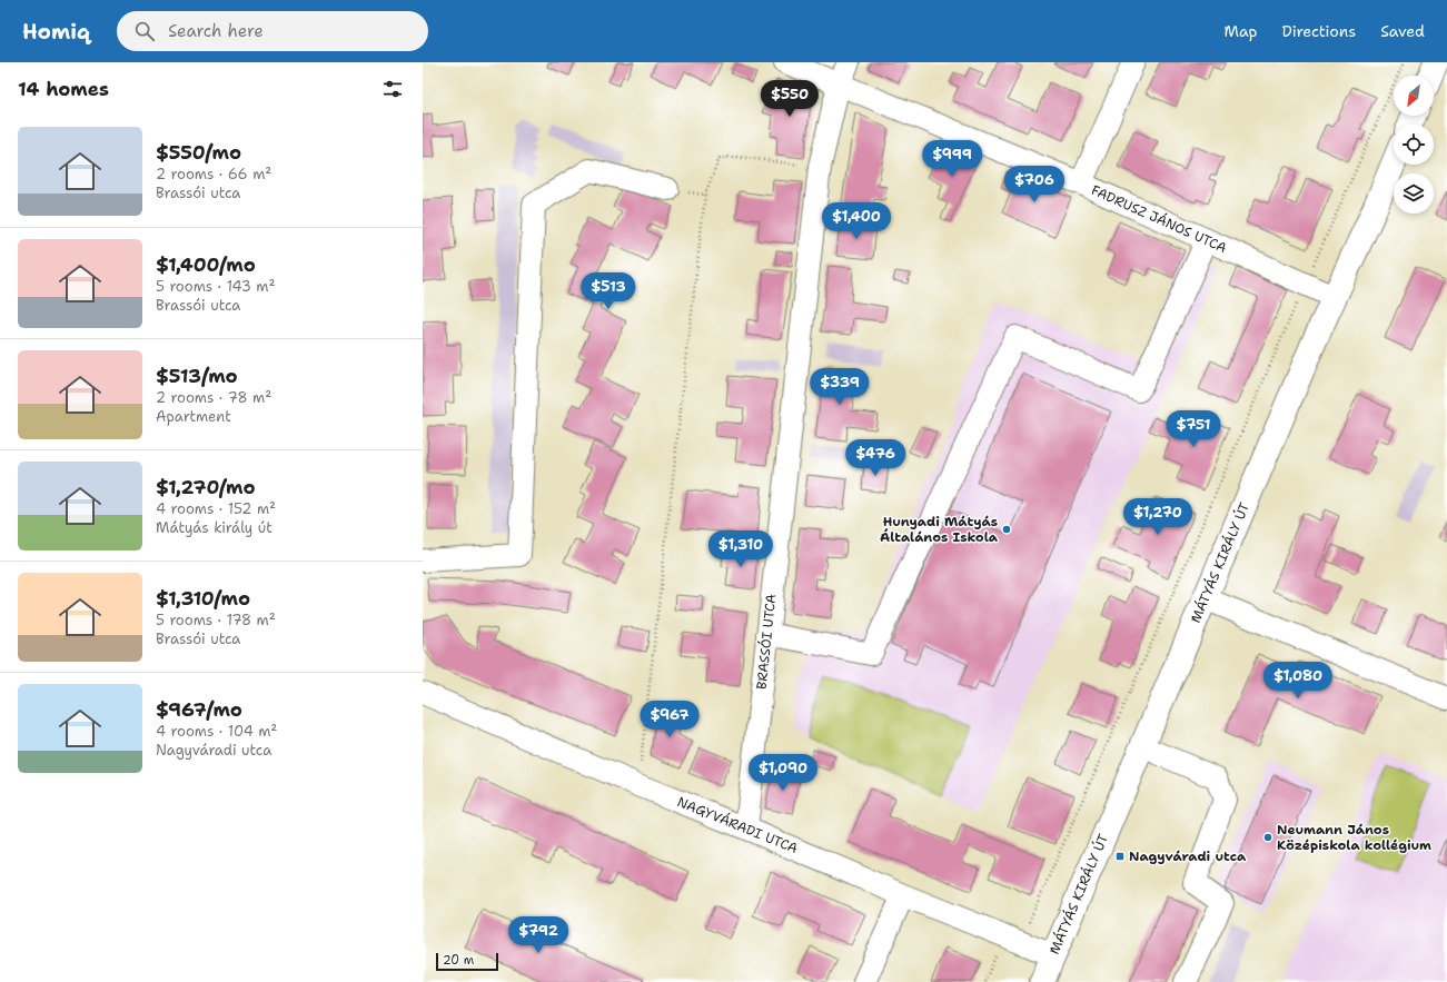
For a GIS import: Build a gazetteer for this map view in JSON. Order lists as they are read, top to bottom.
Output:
{
  "streets": {
    "main road": ["MÁTYÁS KIRÁLY ÚT"],
    "street": ["FADRUSZ JÁNOS UTCA", "BRASSÓI UTCA", "NAGYVÁRADI UTCA"]
  },
  "crossings": [
    ["FADRUSZ JÁNOS UTCA", "MÁTYÁS KIRÁLY ÚT"],
    ["FADRUSZ JÁNOS UTCA", "BRASSÓI UTCA"],
    ["MÁTYÁS KIRÁLY ÚT", "NAGYVÁRADI UTCA"],
    ["BRASSÓI UTCA", "NAGYVÁRADI UTCA"]
  ],
  "places": {
    "other": ["Hunyadi Mátyás Általános Iskola", "Neumann János Középiskola kollégium"],
    "transit": ["Nagyváradi utca"]
  },
  "scale_bar": "20 m",
  "north": "bottom left",
  "page": {
    "header": "Homiq",
    "search": "Search here",
    "nav": ["Map", "Directions", "Saved"],
    "heading": "14 homes",
    "price": [
      "$550",
      "$999",
      "$706",
      "$1,400",
      "$513",
      "$339",
      "$751",
      "$476",
      "$1,270",
      "$1,310",
      "$1,080",
      "$967",
      "$1,090",
      "$792"
    ],
    "list": [
      {
        "name": "$550/mo",
        "note": "2 rooms · 66 m² · Brassói utca"
      },
      {
        "name": "$1,400/mo",
        "note": "5 rooms · 143 m² · Brassói utca"
      },
      {
        "name": "$513/mo",
        "note": "2 rooms · 78 m² · Apartment"
      },
      {
        "name": "$1,270/mo",
        "note": "4 rooms · 152 m² · Mátyás király út"
      },
      {
        "name": "$1,310/mo",
        "note": "5 rooms · 178 m² · Brassói utca"
      },
      {
        "name": "$967/mo",
        "note": "4 rooms · 104 m² · Nagyváradi utca"
      }
    ],
    "scale": "20 m"
  }
}
